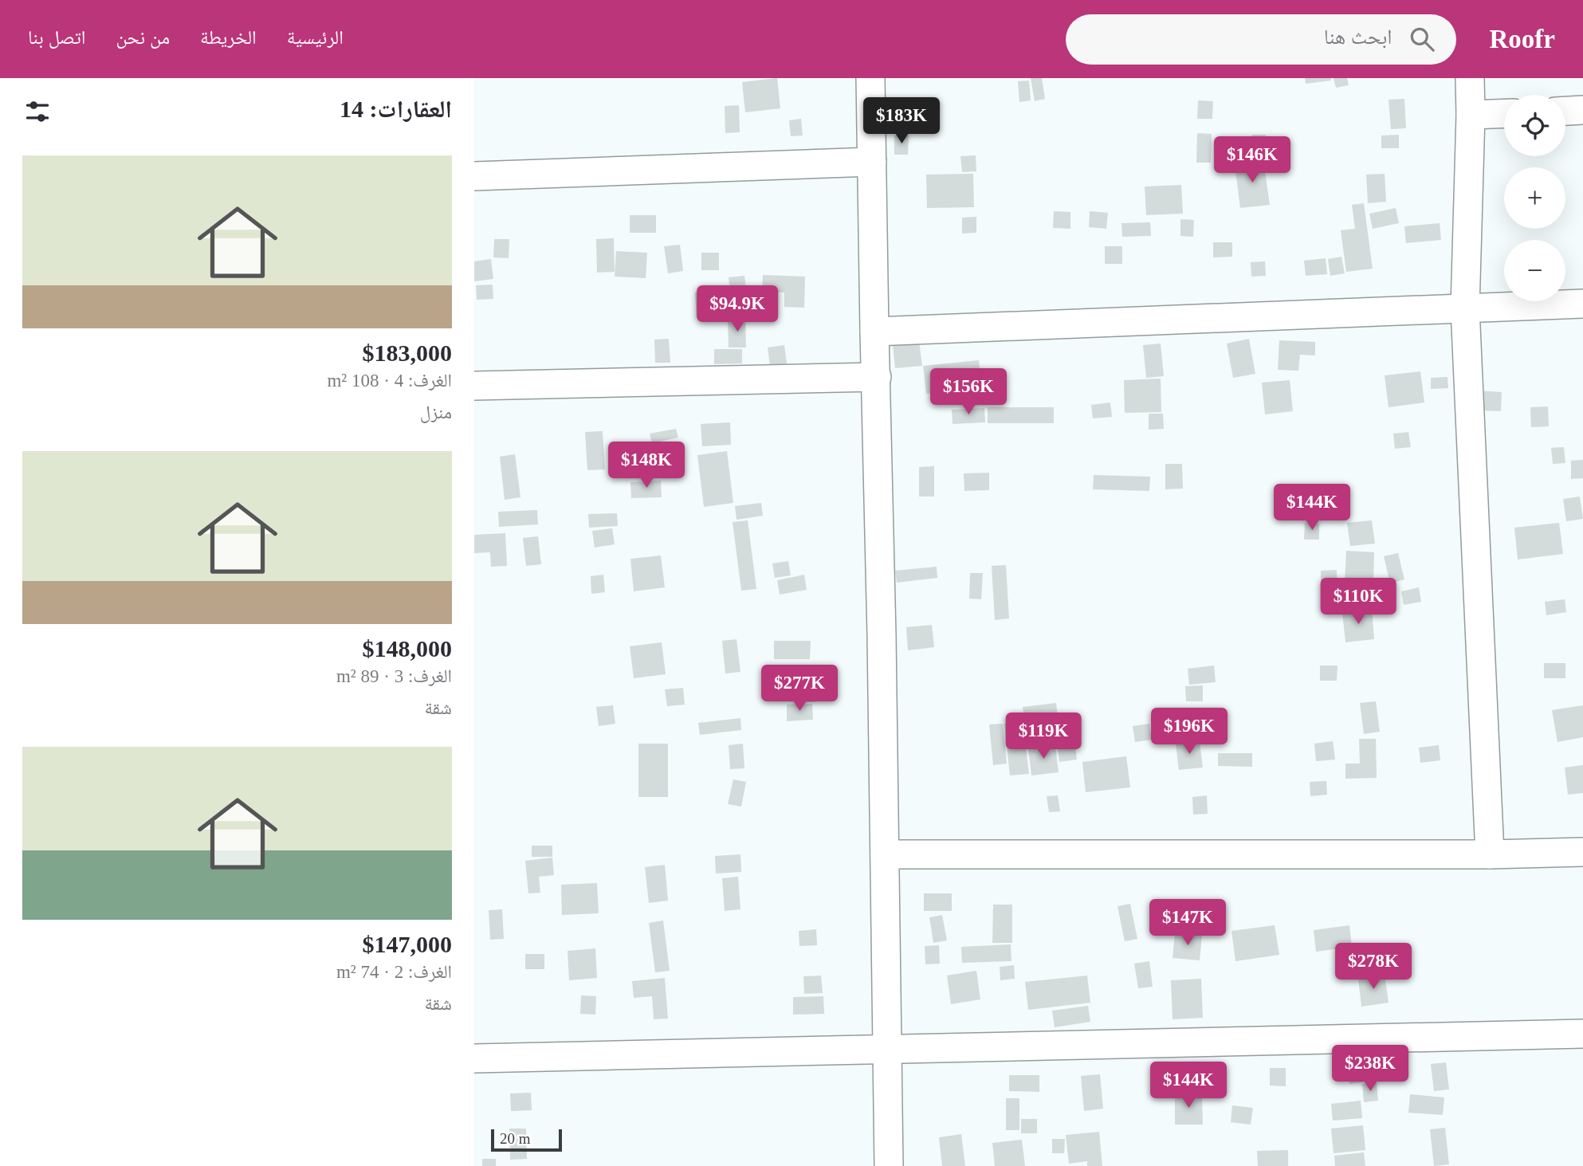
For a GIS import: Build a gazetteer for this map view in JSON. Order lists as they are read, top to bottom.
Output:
{
  "scale_bar": "20 m",
  "page": {
    "header": "Roofr",
    "search": "ابحث هنا",
    "nav": [
      "الرئيسية",
      "الخريطة",
      "من نحن",
      "اتصل بنا"
    ],
    "heading": "العقارات: 14",
    "map_buttons": ["+", "−"],
    "price": [
      "$183K",
      "$146K",
      "$94.9K",
      "$156K",
      "$148K",
      "$144K",
      "$110K",
      "$277K",
      "$196K",
      "$119K",
      "$147K",
      "$278K",
      "$238K",
      "$144K"
    ],
    "list": [
      {
        "name": "$183,000",
        "note": "الغرف: 4 · 108 m² · منزل"
      },
      {
        "name": "$148,000",
        "note": "الغرف: 3 · 89 m² · شقة"
      },
      {
        "name": "$147,000",
        "note": "الغرف: 2 · 74 m² · شقة"
      }
    ],
    "scale": "20 m"
  }
}
